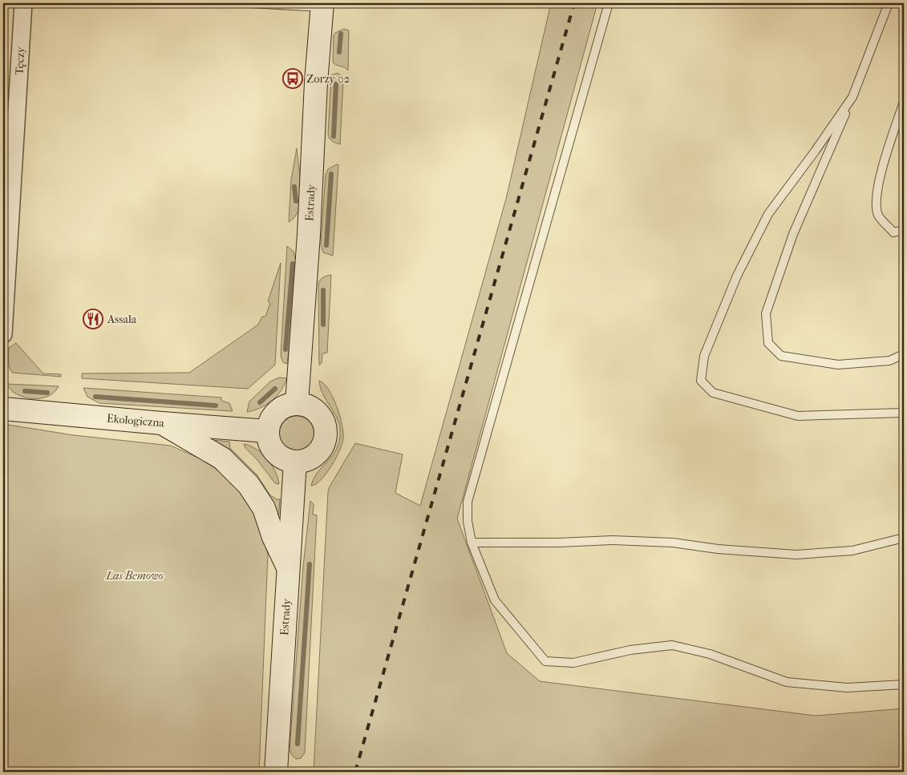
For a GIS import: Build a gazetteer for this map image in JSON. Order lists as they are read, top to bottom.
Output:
{
  "streets": {
    "main road": ["Estrady", "Ekologiczna"],
    "street": ["Tęczy"]
  },
  "crossings": [
    ["Estrady", "Ekologiczna"]
  ],
  "parks": ["Las Bemowo"],
  "places": {
    "bus stop": ["Zorzy 02"],
    "restaurant": ["Assala"]
  }
}
